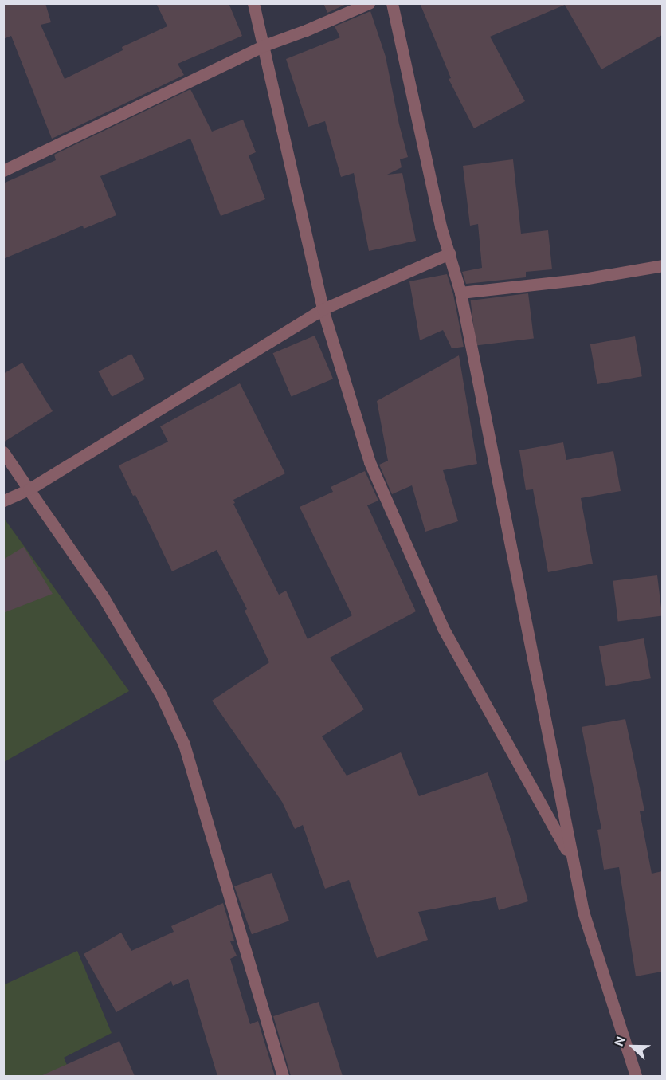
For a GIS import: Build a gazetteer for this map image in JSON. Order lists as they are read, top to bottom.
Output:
{
  "north": "left"
}
